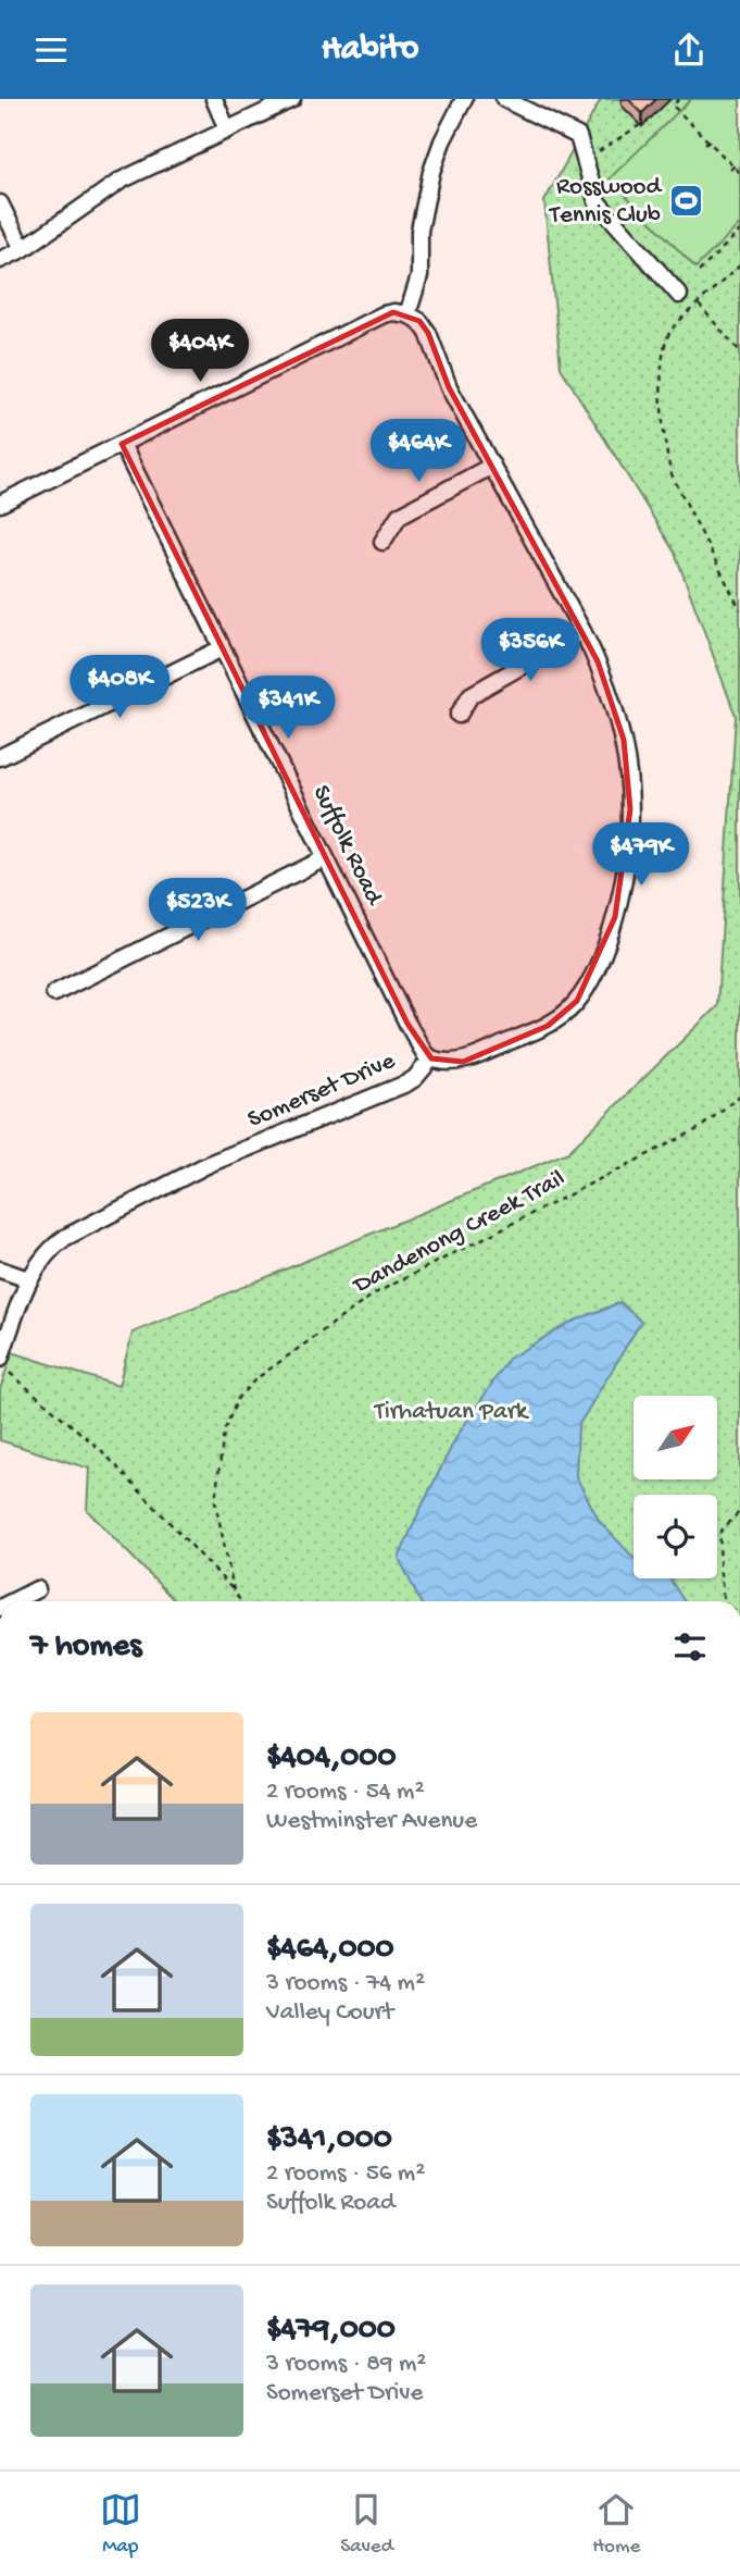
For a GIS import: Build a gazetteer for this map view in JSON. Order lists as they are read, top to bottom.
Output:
{
  "streets": {
    "street": ["Suffolk Road", "Somerset Drive"],
    "path": ["Dandenong Creek Trail"]
  },
  "crossings": [
    ["Suffolk Road", "Somerset Drive"]
  ],
  "parks": ["Tirhatuan Park"],
  "places": {
    "sports": ["Rosswood Tennis Club"]
  },
  "north": "top right",
  "page": {
    "header": "Habito",
    "price": [
      "$404K",
      "$464K",
      "$356K",
      "$408K",
      "$341K",
      "$479K",
      "$523K"
    ],
    "heading": "7 homes",
    "list": [
      {
        "name": "$404,000",
        "note": "2 rooms · 54 m² · Westminster Avenue"
      },
      {
        "name": "$464,000",
        "note": "3 rooms · 74 m² · Valley Court"
      },
      {
        "name": "$341,000",
        "note": "2 rooms · 56 m² · Suffolk Road"
      },
      {
        "name": "$479,000",
        "note": "3 rooms · 89 m² · Somerset Drive"
      }
    ],
    "tabs": ["Map", "Saved", "Home"]
  }
}
